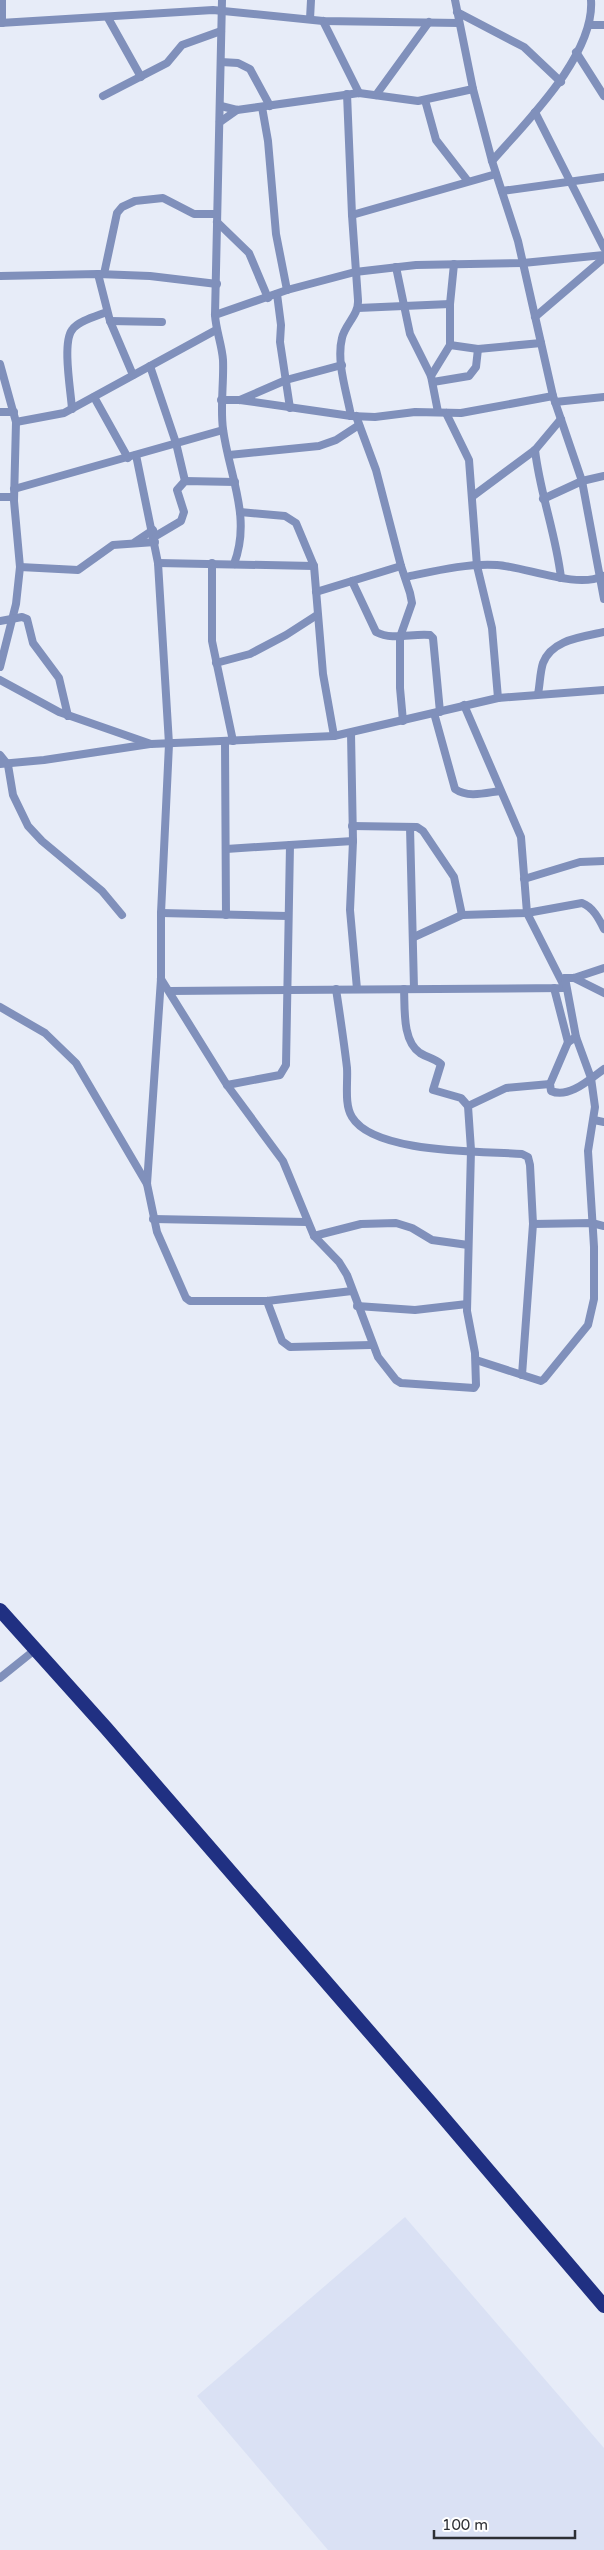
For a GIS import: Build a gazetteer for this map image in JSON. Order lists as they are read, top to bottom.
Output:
{
  "scale_bar": "100 m"
}
